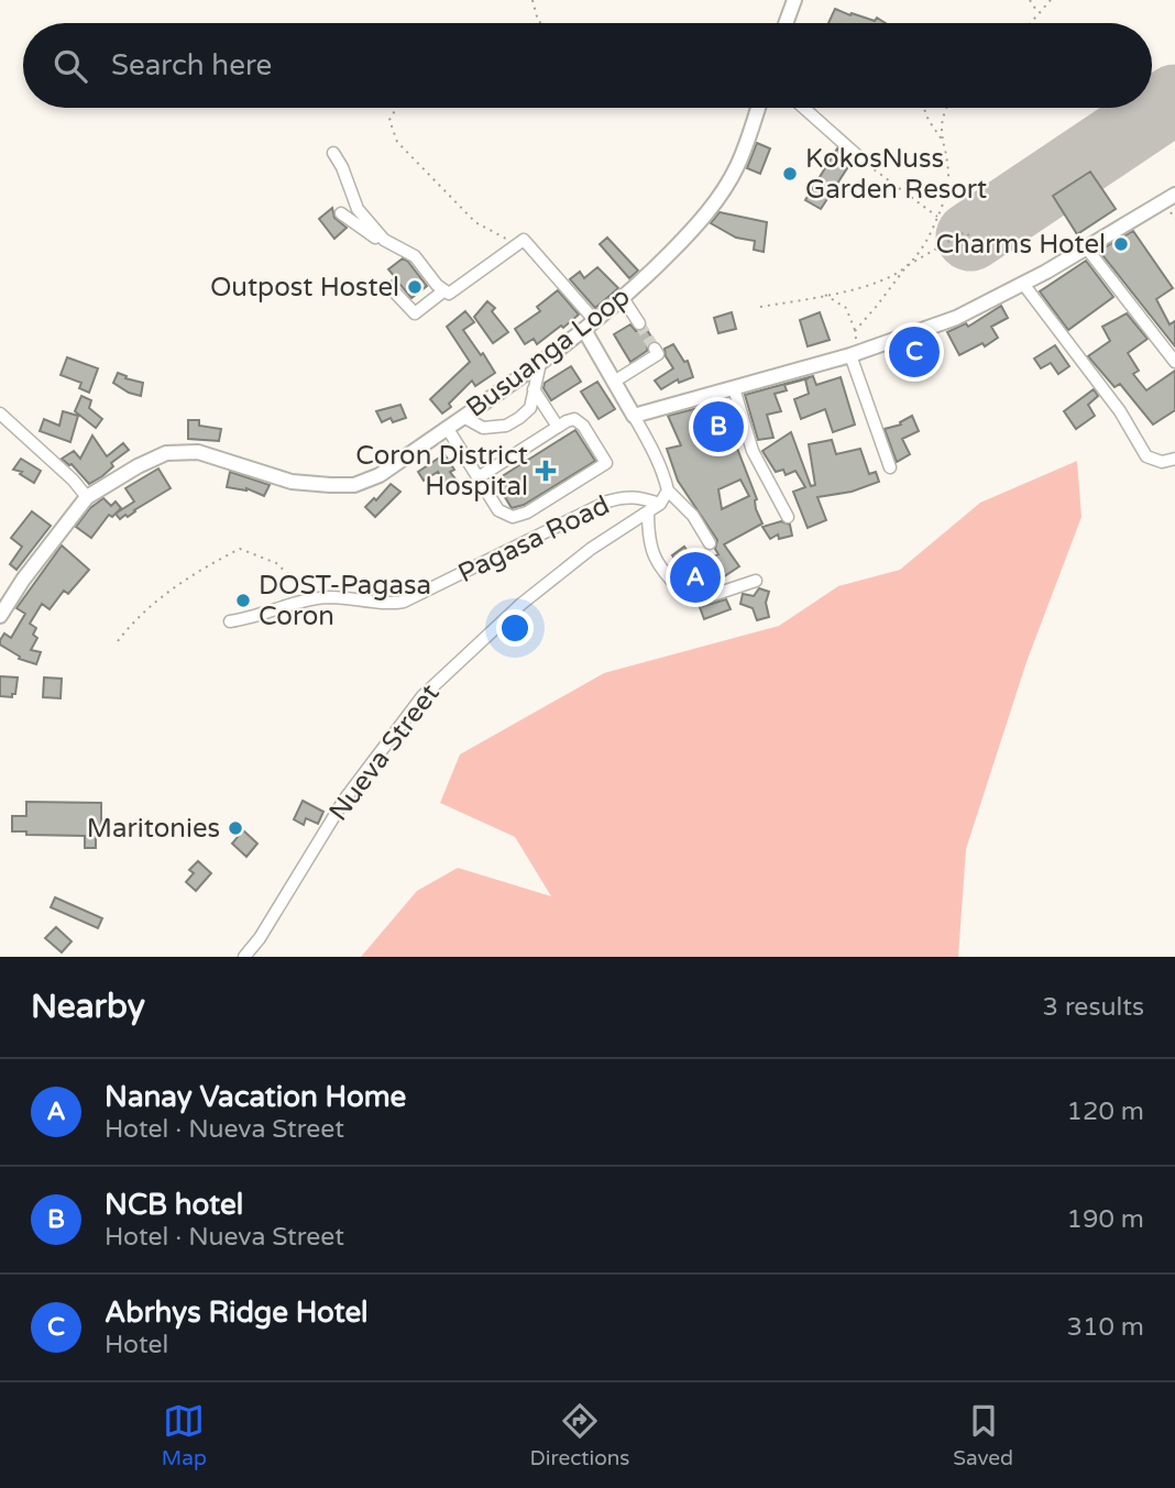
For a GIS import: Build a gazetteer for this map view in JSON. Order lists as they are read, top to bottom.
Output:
{
  "streets": {
    "main road": ["Busuanga Loop"],
    "street": ["Pagasa Road", "Nueva Street"]
  },
  "crossings": [
    ["Pagasa Road", "Nueva Street"]
  ],
  "places": {
    "other": [
      "KokosNuss Garden Resort",
      "Charms Hotel",
      "Outpost Hostel",
      "DOST-Pagasa Coron",
      "Maritonies"
    ],
    "health": ["Coron District Hospital"]
  },
  "page": {
    "search": "Search here",
    "pins": ["C", "B", "A"],
    "heading": ["Nearby", "3 results"],
    "list": [
      {
        "mark": "A",
        "name": "Nanay Vacation Home",
        "note": "Hotel · Nueva Street",
        "value": "120 m"
      },
      {
        "mark": "B",
        "name": "NCB hotel",
        "note": "Hotel · Nueva Street",
        "value": "190 m"
      },
      {
        "mark": "C",
        "name": "Abrhys Ridge Hotel",
        "note": "Hotel",
        "value": "310 m"
      }
    ],
    "nav": ["Map", "Directions", "Saved"]
  }
}
